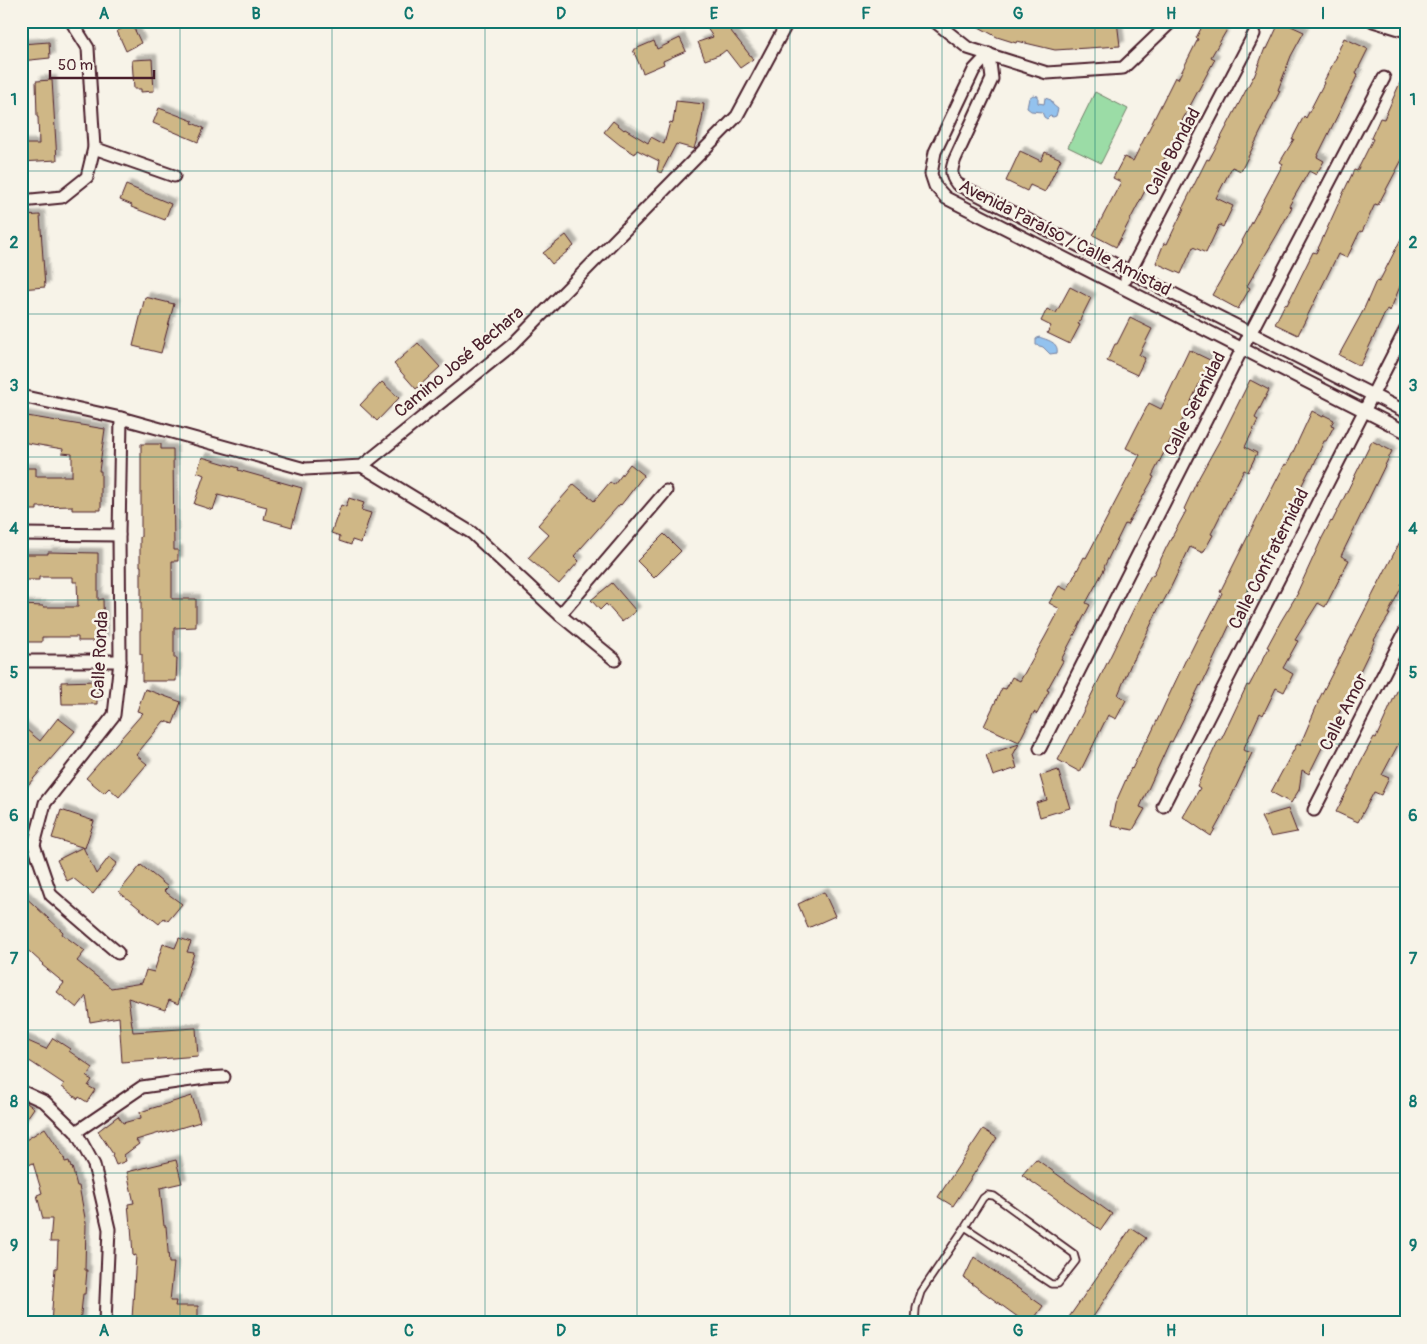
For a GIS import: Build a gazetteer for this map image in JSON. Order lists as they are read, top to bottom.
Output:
{
  "streets": {
    "street": [
      "Calle Bondad",
      "Avenida Paraíso / Calle Amistad",
      "Camino José Bechara",
      "Calle Serenidad",
      "Calle Confraternidad",
      "Calle Ronda",
      "Calle Amor"
    ]
  },
  "crossings": [
    ["Calle Bondad", "Avenida Paraíso / Calle Amistad"],
    ["Avenida Paraíso / Calle Amistad", "Calle Serenidad"],
    ["Avenida Paraíso / Calle Amistad", "Calle Confraternidad"]
  ],
  "scale_bar": "50 m",
  "grid": {
    "columns": [
      "A",
      "B",
      "C",
      "D",
      "E",
      "F",
      "G",
      "H",
      "I"
    ],
    "rows": [
      "1",
      "2",
      "3",
      "4",
      "5",
      "6",
      "7",
      "8",
      "9"
    ]
  }
}
